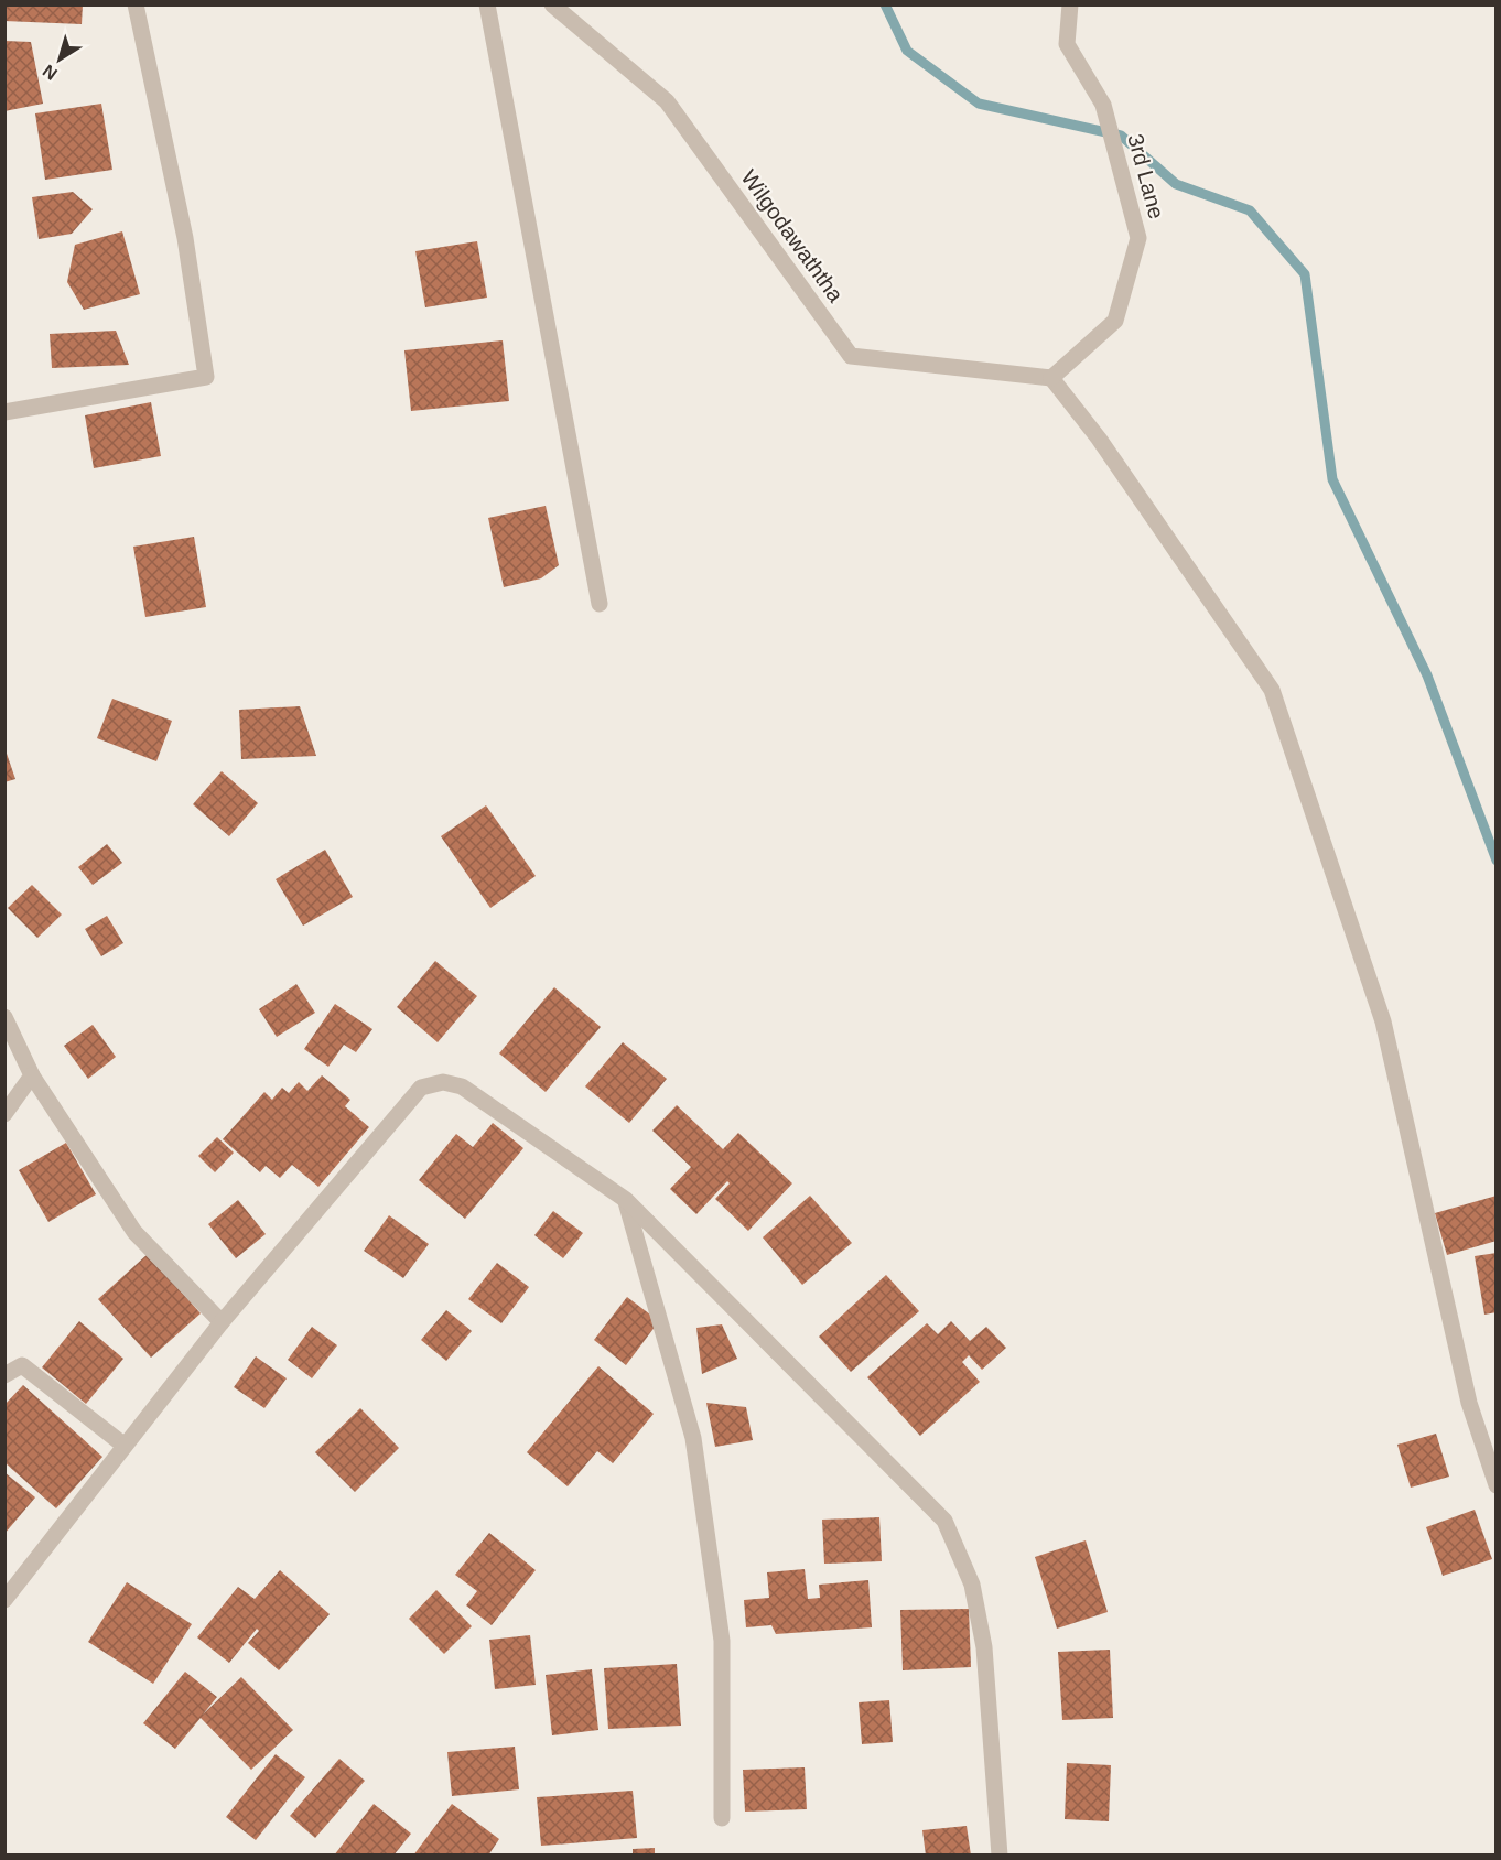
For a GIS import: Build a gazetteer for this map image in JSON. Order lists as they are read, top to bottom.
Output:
{
  "streets": {
    "street": ["3rd Lane", "Wilgodawaththa"]
  },
  "crossings": [
    ["3rd Lane", "Wilgodawaththa"]
  ],
  "north": "bottom left"
}
